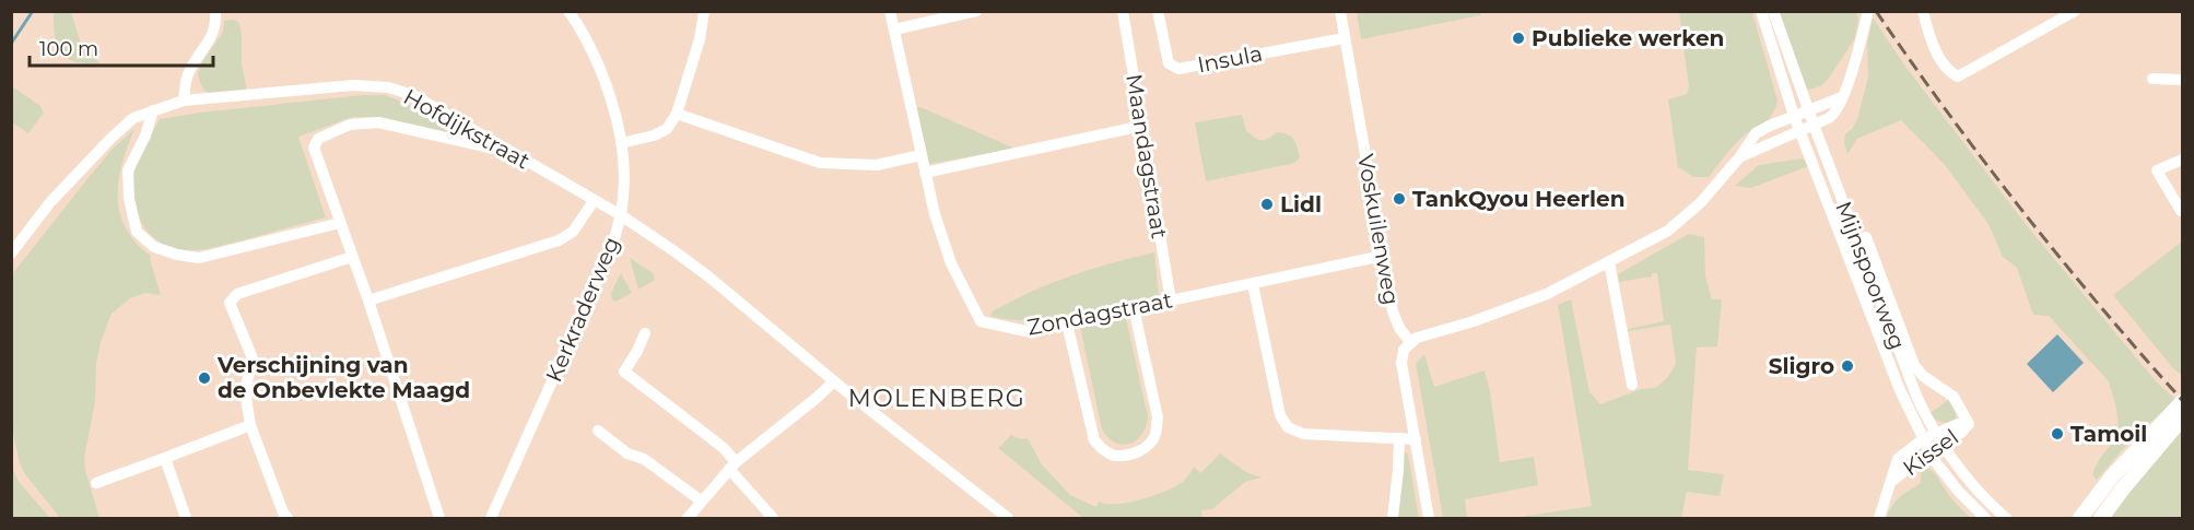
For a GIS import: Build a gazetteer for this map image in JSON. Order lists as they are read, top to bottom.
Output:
{
  "streets": {
    "street": [
      "Insula",
      "Hofdijkstraat",
      "Maandagstraat",
      "Voskuilenweg",
      "Mijnspoorweg",
      "Kerkraderweg",
      "Zondagstraat",
      "Kissel"
    ]
  },
  "crossings": [
    ["Insula", "Voskuilenweg"],
    ["Hofdijkstraat", "Kerkraderweg"],
    ["Maandagstraat", "Zondagstraat"],
    ["Voskuilenweg", "Zondagstraat"],
    ["Mijnspoorweg", "Kissel"]
  ],
  "districts": ["MOLENBERG"],
  "places": [
    "Publieke werken",
    "TankQyou Heerlen",
    "Lidl",
    "Sligro",
    "Verschijning van de Onbevlekte Maagd",
    "Tamoil"
  ],
  "scale_bar": "100 m"
}
